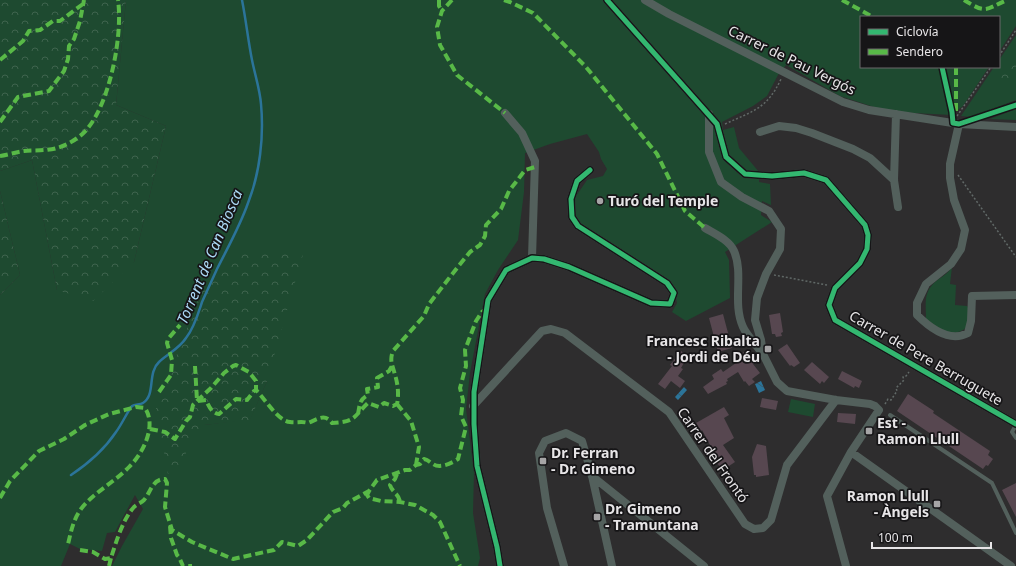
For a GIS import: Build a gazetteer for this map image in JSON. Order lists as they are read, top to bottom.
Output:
{
  "streets": {
    "street": ["Carrer de Pau Vergós", "Carrer de Pere Berruguete", "Carrer del Frontó"]
  },
  "water": ["Torrent de Can Biosca"],
  "places": {
    "other": ["Turó del Temple"],
    "transit": [
      "Francesc Ribalta - Jordi de Déu",
      "Est - Ramon Llull",
      "Dr. Ferran - Dr. Gimeno",
      "Ramon Llull - Àngels",
      "Dr. Gimeno - Tramuntana"
    ]
  },
  "legend": ["Ciclovía", "Sendero"],
  "scale_bar": "100 m"
}
